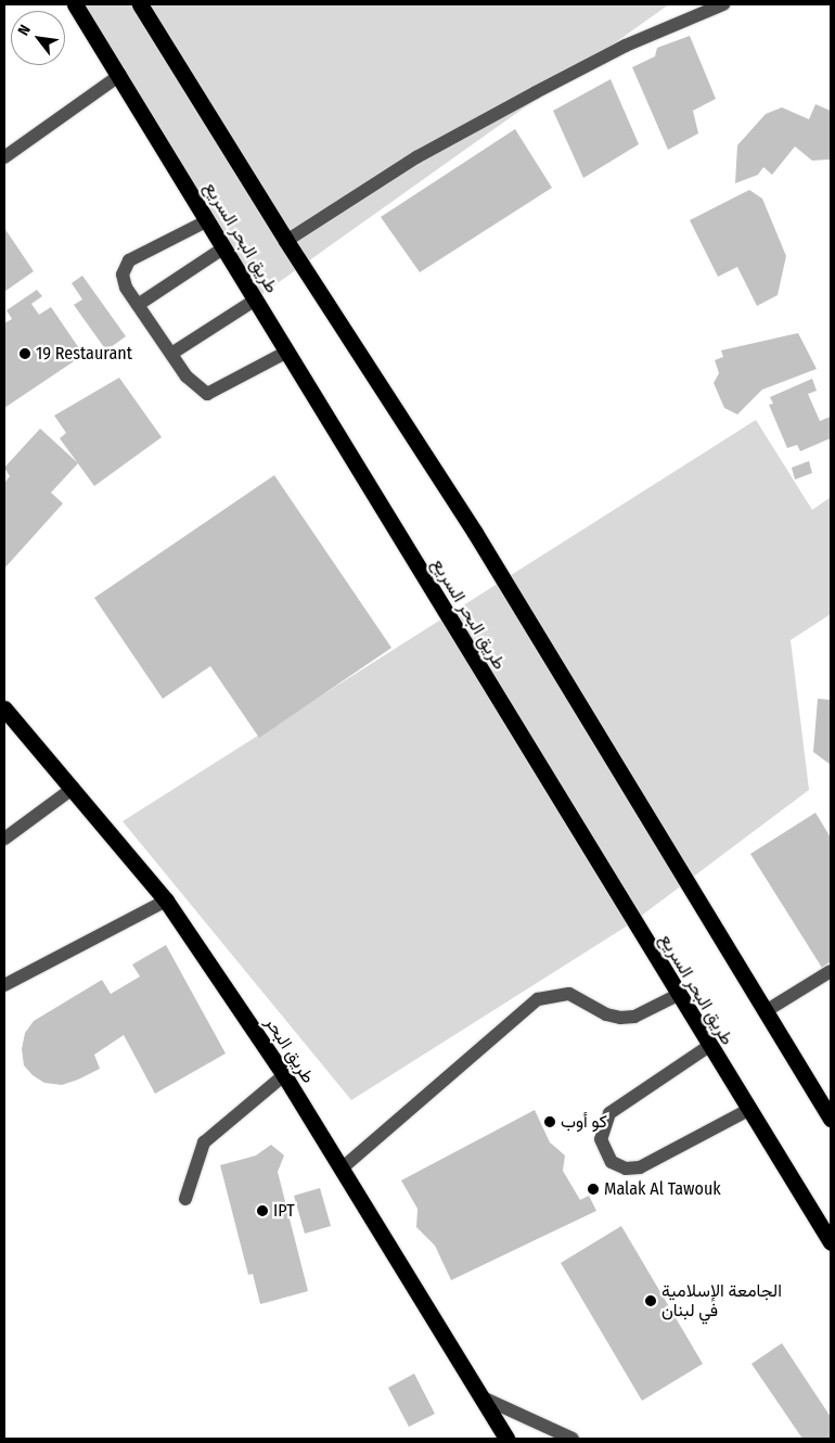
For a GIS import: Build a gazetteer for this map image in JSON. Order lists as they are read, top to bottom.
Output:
{
  "streets": {
    "highway": ["طريق البحر السريع", "طريق البحر"]
  },
  "places": [
    "19 Restaurant",
    "كو أوب",
    "Malak Al Tawouk",
    "IPT",
    "الجامعة الإسلامية في لبنان"
  ],
  "north": "top left"
}
